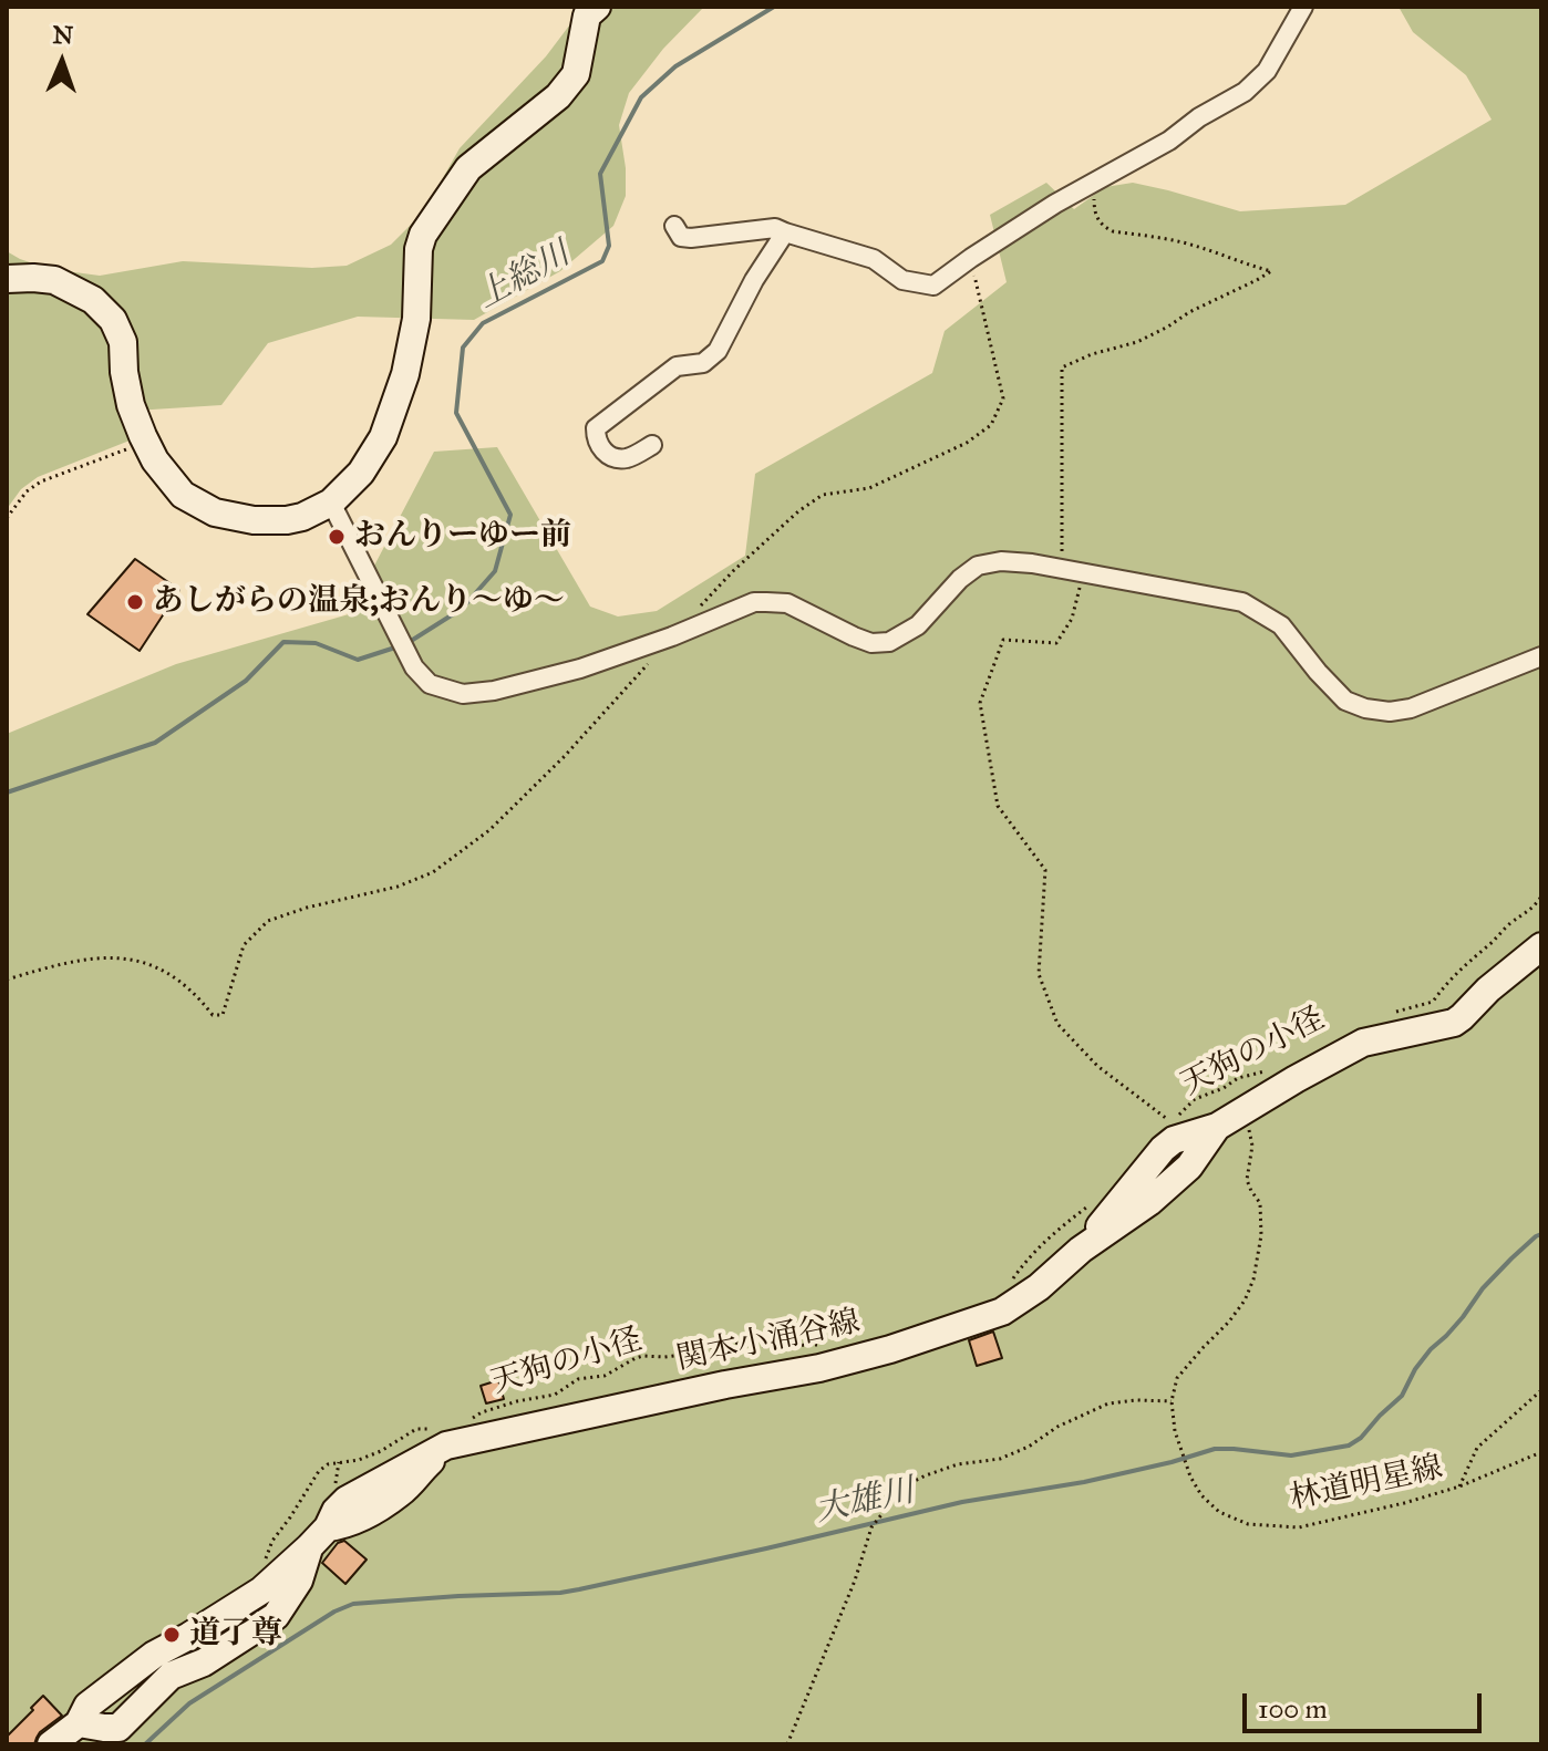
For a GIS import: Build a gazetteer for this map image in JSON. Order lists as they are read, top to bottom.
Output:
{
  "streets": {
    "main road": ["関本小涌谷線"],
    "path": ["天狗の小径", "林道明星線"]
  },
  "water": ["上総川", "大雄川"],
  "places": ["おんりーゆー前", "あしがらの温泉;おんり〜ゆ〜", "道了尊"],
  "scale_bar": "100 m",
  "north": "top"
}
